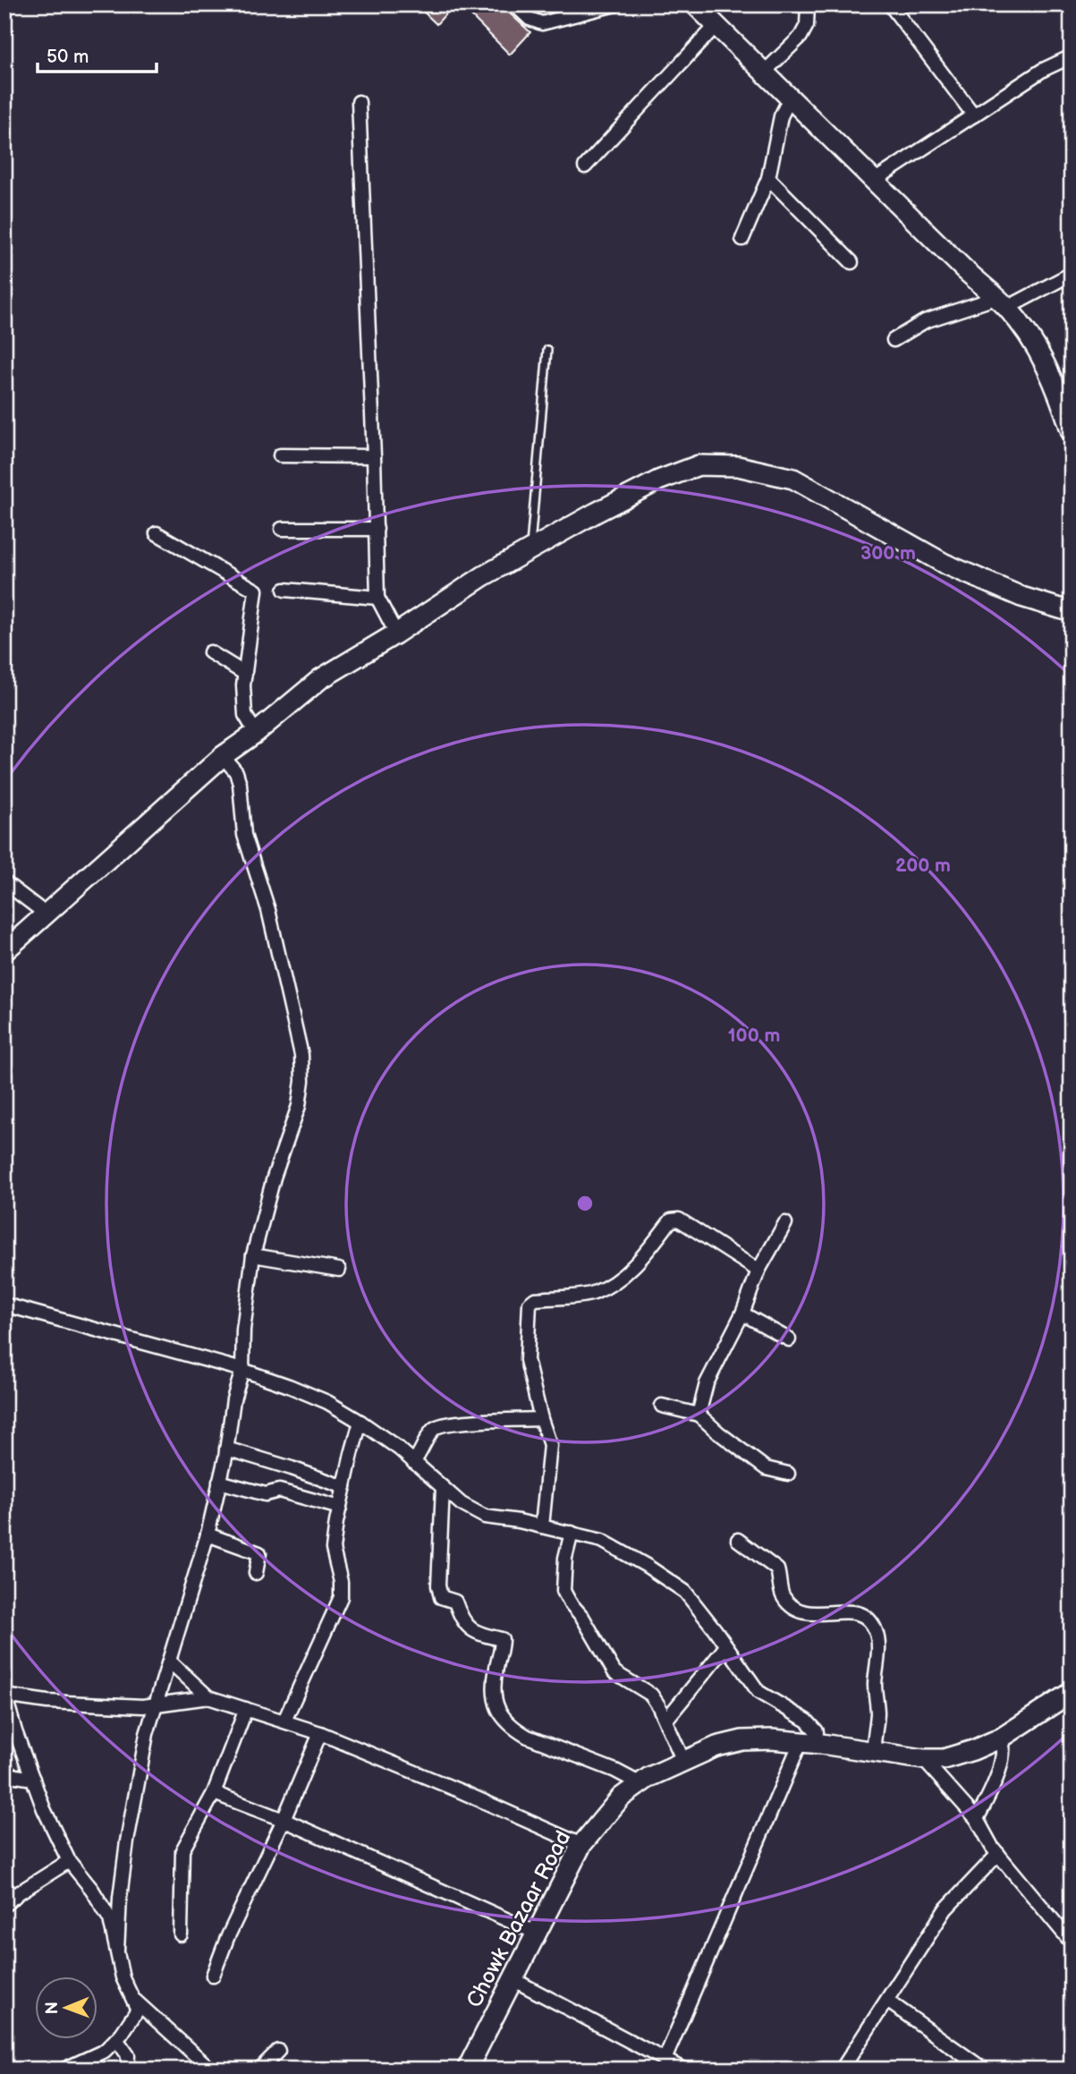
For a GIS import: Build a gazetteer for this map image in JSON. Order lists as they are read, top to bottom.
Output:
{
  "streets": {
    "main road": ["Chowk Bazaar Road"]
  },
  "scale_bar": "50 m",
  "north": "left",
  "rings": ["300 m", "200 m", "100 m"]
}
